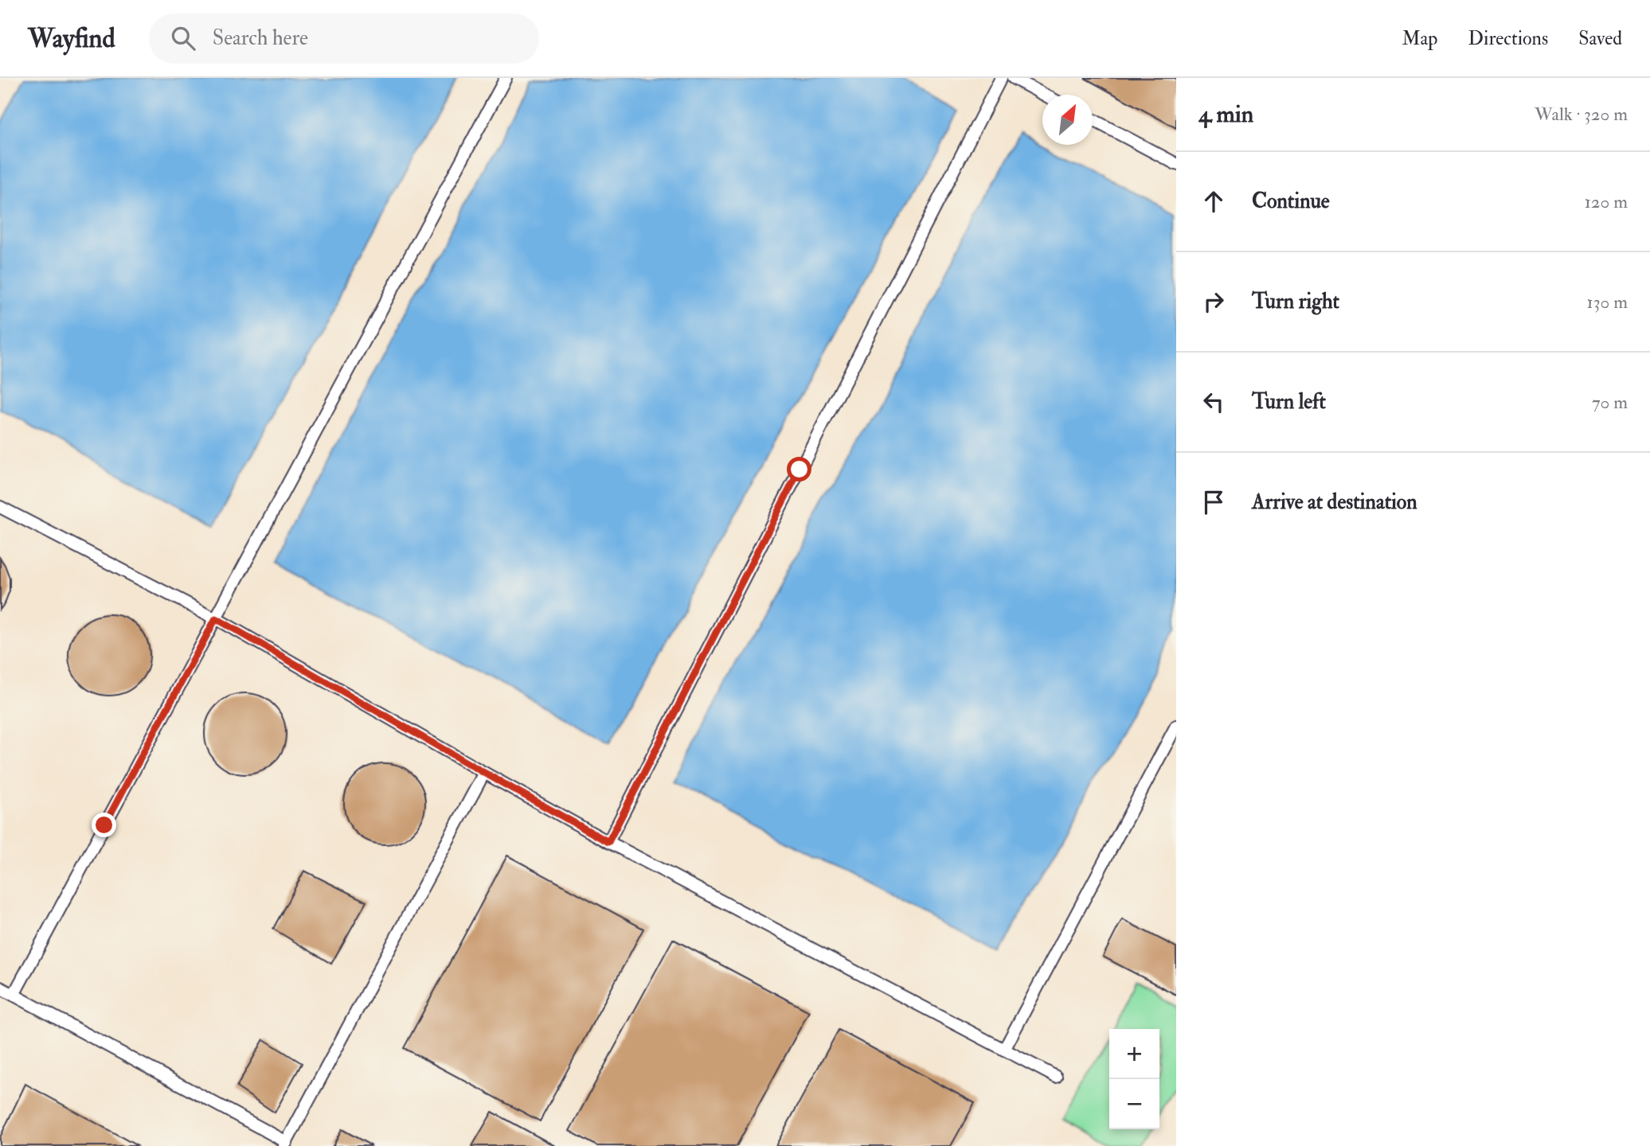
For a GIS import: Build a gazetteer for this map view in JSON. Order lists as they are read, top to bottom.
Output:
{
  "north": "top right",
  "page": {
    "header": "Wayfind",
    "search": "Search here",
    "nav": ["Map", "Directions", "Saved"],
    "heading": ["4 min", "Walk · 320 m"],
    "list": [
      ["Continue", "120 m"],
      ["Turn right", "130 m"],
      ["Turn left", "70 m"],
      "Arrive at destination"
    ],
    "map_buttons": ["+", "−"]
  }
}
